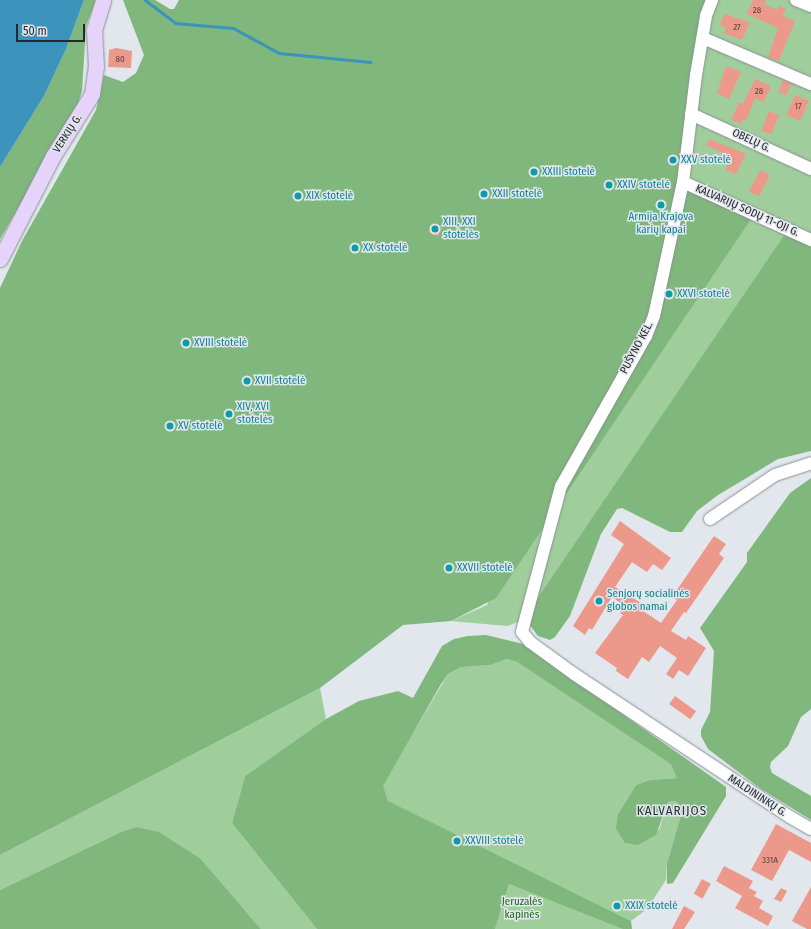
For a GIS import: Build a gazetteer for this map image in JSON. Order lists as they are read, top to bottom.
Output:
{
  "streets": {
    "main road": ["VERKIŲ G."],
    "street": [
      "OBELŲ G.",
      "KALVARIJŲ SODŲ 11-OJI G.",
      "PUŠYNO KEL.",
      "MALDININKŲ G."
    ]
  },
  "crossings": [
    ["OBELŲ G.", "PUŠYNO KEL."],
    ["KALVARIJŲ SODŲ 11-OJI G.", "PUŠYNO KEL."],
    ["PUŠYNO KEL.", "MALDININKŲ G."]
  ],
  "districts": ["KALVARIJOS"],
  "parks": ["Jeruzalės kapinės"],
  "places": [
    "XXV stotelė",
    "XXIII stotelė",
    "XXIV stotelė",
    "XXII stotelė",
    "XIX stotelė",
    "Armija Krajova karių kapai",
    "XIII, XXI stotelės",
    "XX stotelė",
    "XXVI stotelė",
    "XVIII stotelė",
    "XVII stotelė",
    "XIV, XVI stotelės",
    "XV stotelė",
    "XXVII stotelė",
    "Senjorų socialinės globos namai",
    "XXVIII stotelė",
    "XXIX stotelė"
  ],
  "house_numbers": [
    "28",
    "27",
    "80",
    "28",
    "17",
    "331A"
  ],
  "scale_bar": "50 m"
}
